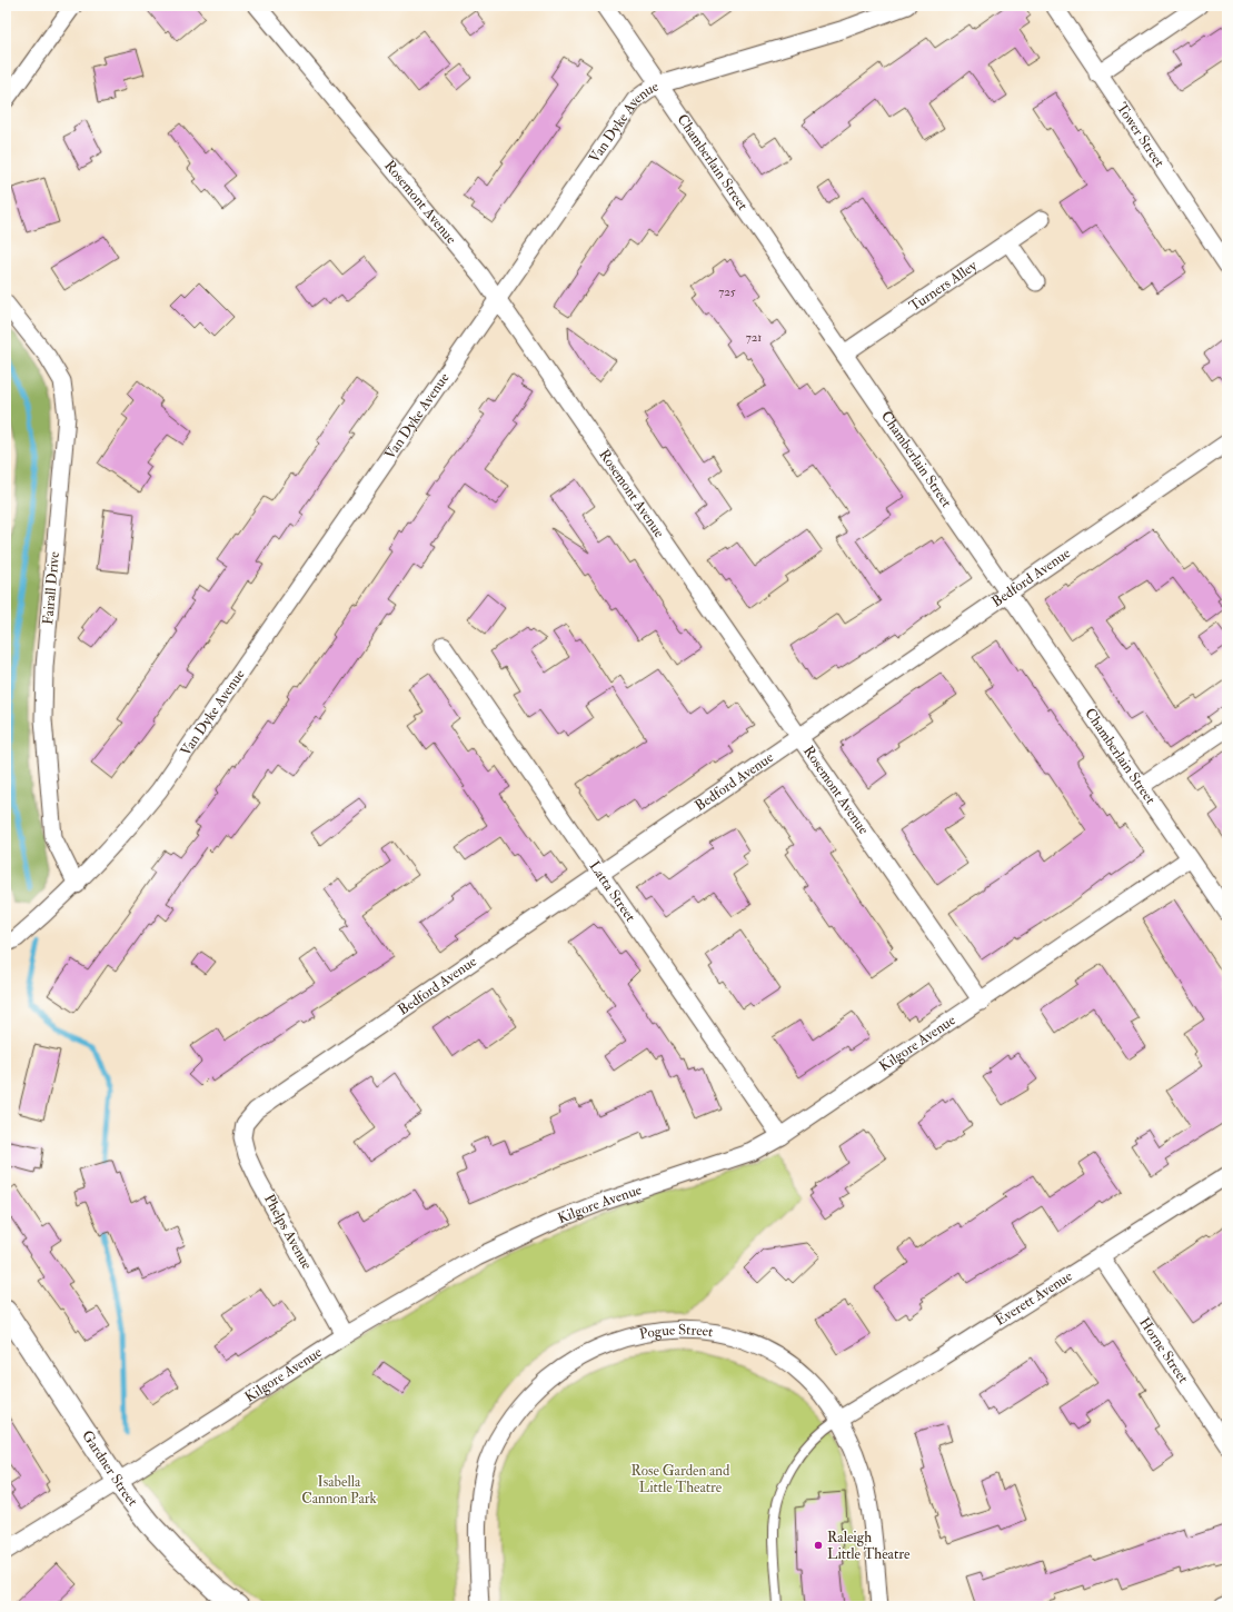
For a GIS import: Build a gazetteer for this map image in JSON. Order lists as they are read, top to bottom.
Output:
{
  "streets": {
    "street": [
      "Van Dyke Avenue",
      "Tower Street",
      "Chamberlain Street",
      "Rosemont Avenue",
      "Turners Alley",
      "Bedford Avenue",
      "Fairall Drive",
      "Latta Street",
      "Kilgore Avenue",
      "Phelps Avenue",
      "Everett Avenue",
      "Pogue Street",
      "Horne Street",
      "Gardner Street"
    ]
  },
  "crossings": [
    ["Van Dyke Avenue", "Chamberlain Street"],
    ["Van Dyke Avenue", "Rosemont Avenue"],
    ["Van Dyke Avenue", "Fairall Drive"],
    ["Chamberlain Street", "Turners Alley"],
    ["Chamberlain Street", "Bedford Avenue"],
    ["Chamberlain Street", "Kilgore Avenue"],
    ["Rosemont Avenue", "Bedford Avenue"],
    ["Rosemont Avenue", "Kilgore Avenue"],
    ["Bedford Avenue", "Latta Street"],
    ["Bedford Avenue", "Phelps Avenue"],
    ["Latta Street", "Kilgore Avenue"],
    ["Kilgore Avenue", "Phelps Avenue"],
    ["Kilgore Avenue", "Gardner Street"],
    ["Everett Avenue", "Pogue Street"],
    ["Everett Avenue", "Horne Street"]
  ],
  "parks": ["Rose Garden and Little Theatre", "Isabella Cannon Park"],
  "places": ["Raleigh Little Theatre"],
  "house_numbers": ["725", "721"]
}
